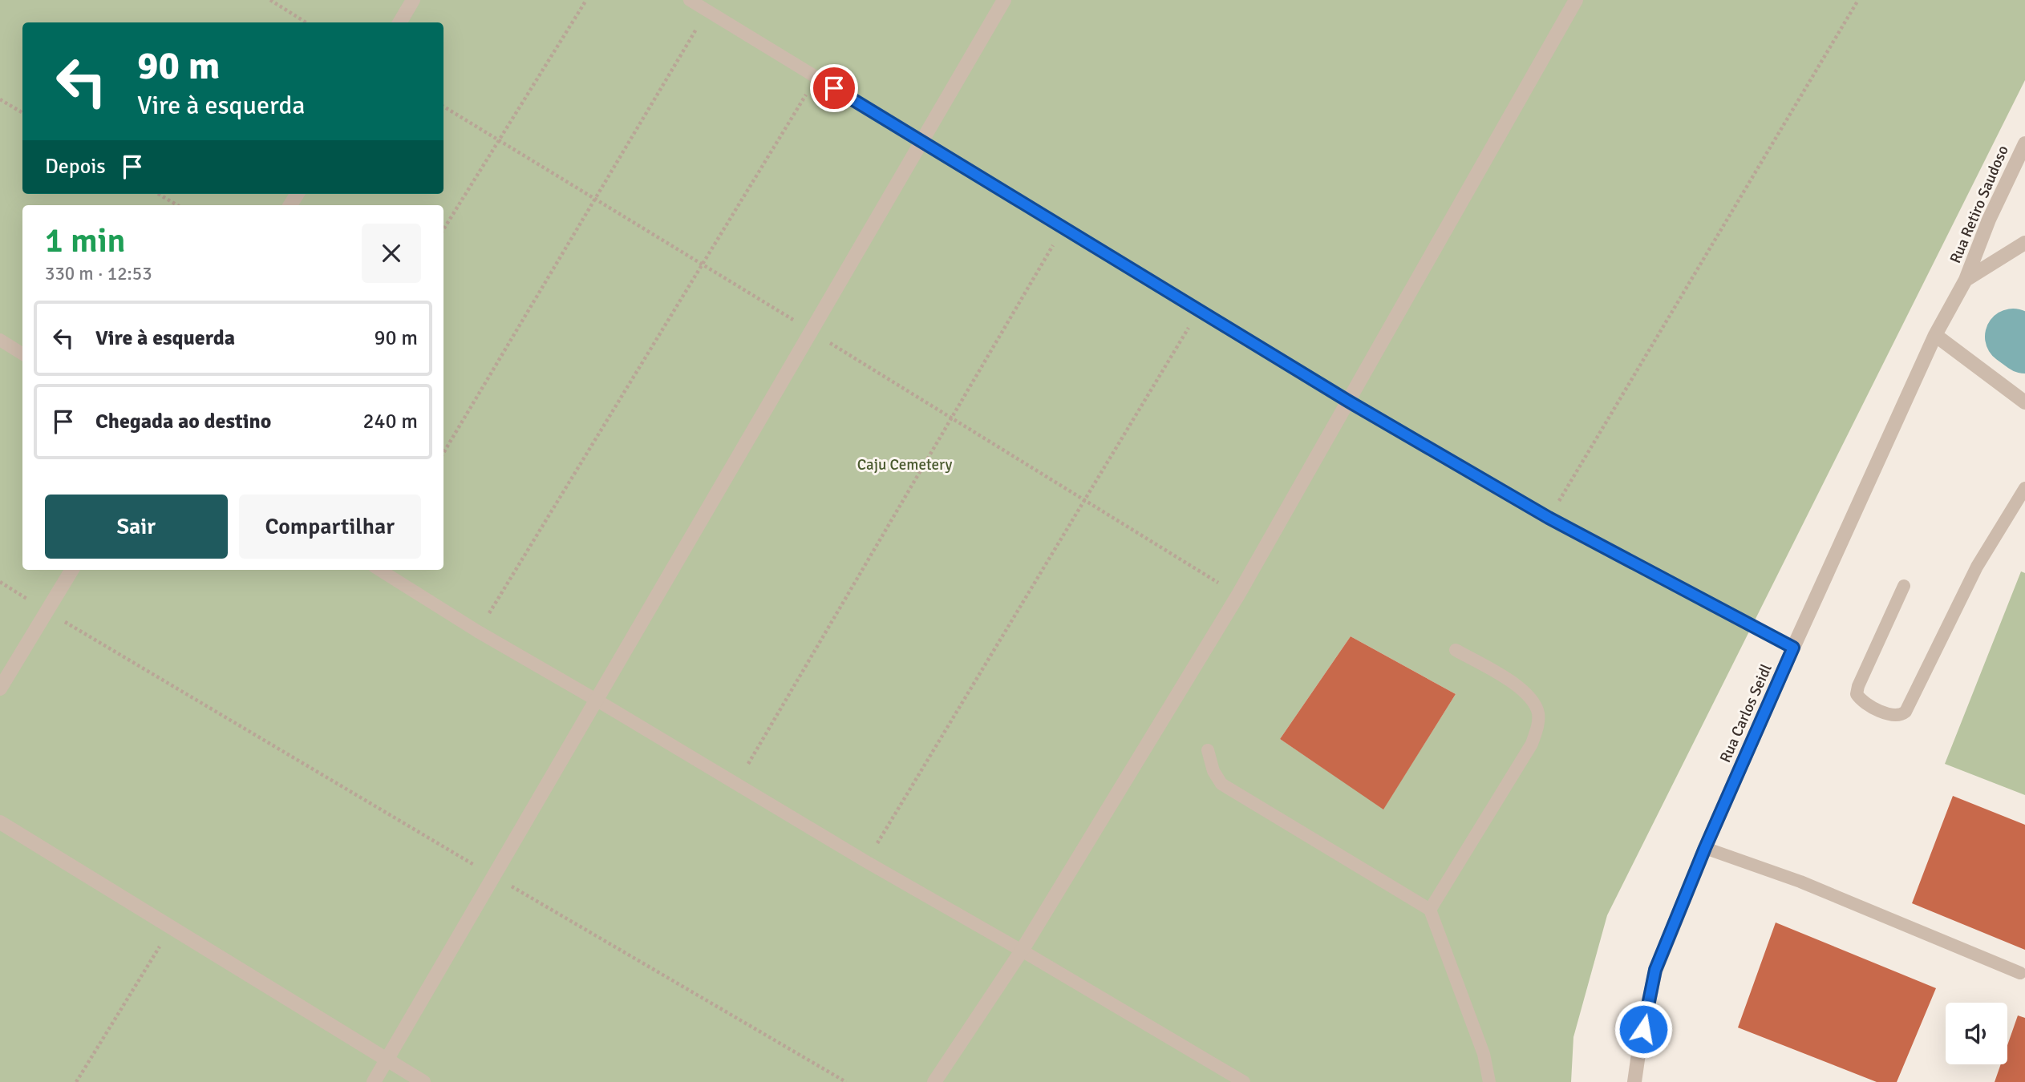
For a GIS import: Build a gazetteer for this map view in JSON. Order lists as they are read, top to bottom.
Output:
{
  "streets": {
    "street": ["Rua Retiro Saudoso", "Rua Carlos Seidl"]
  },
  "crossings": [
    ["Rua Retiro Saudoso", "Rua Carlos Seidl"]
  ],
  "parks": ["Caju Cemetery"],
  "page": {
    "turn": ["90 m", "Vire à esquerda"],
    "then": "Depois",
    "heading": ["1 min", "330 m · 12:53"],
    "list": [
      {
        "name": "Vire à esquerda",
        "value": "90 m"
      },
      {
        "name": "Chegada ao destino",
        "value": "240 m"
      }
    ],
    "buttons": ["Sair", "Compartilhar"]
  }
}
